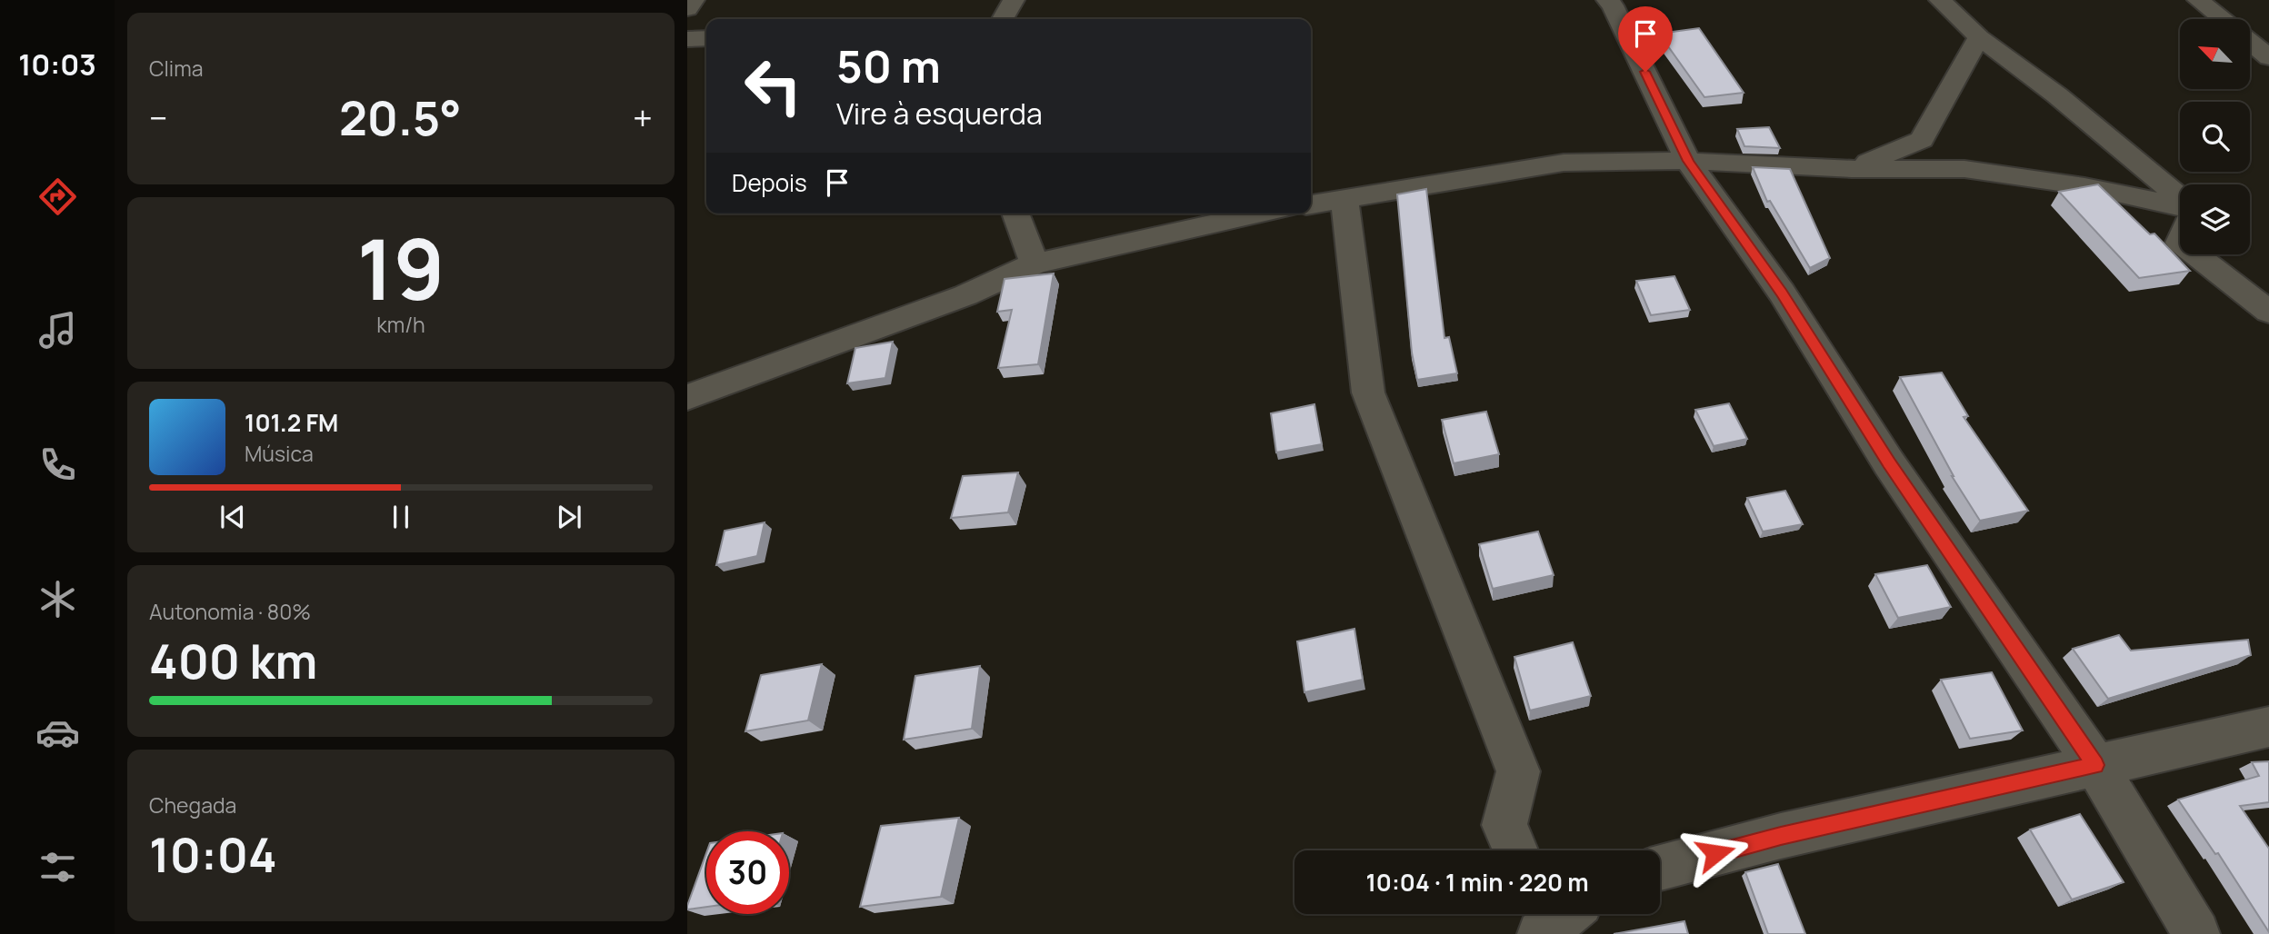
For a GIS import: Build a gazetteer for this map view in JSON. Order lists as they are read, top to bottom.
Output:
{
  "north": "top left",
  "page": {
    "tabs": "10:03",
    "tile": [
      "Clima",
      ["19", "km/h"],
      ["Autonomia · 80%", "400 km"],
      ["Chegada", "10:04"]
    ],
    "turn": ["50 m", "Vire à esquerda"],
    "heat": ["−", "20.5°", "+"],
    "then": "Depois",
    "song": ["101.2 FM", "Música"],
    "limit": "30",
    "trip": "10:04 · 1 min · 220 m"
  }
}
